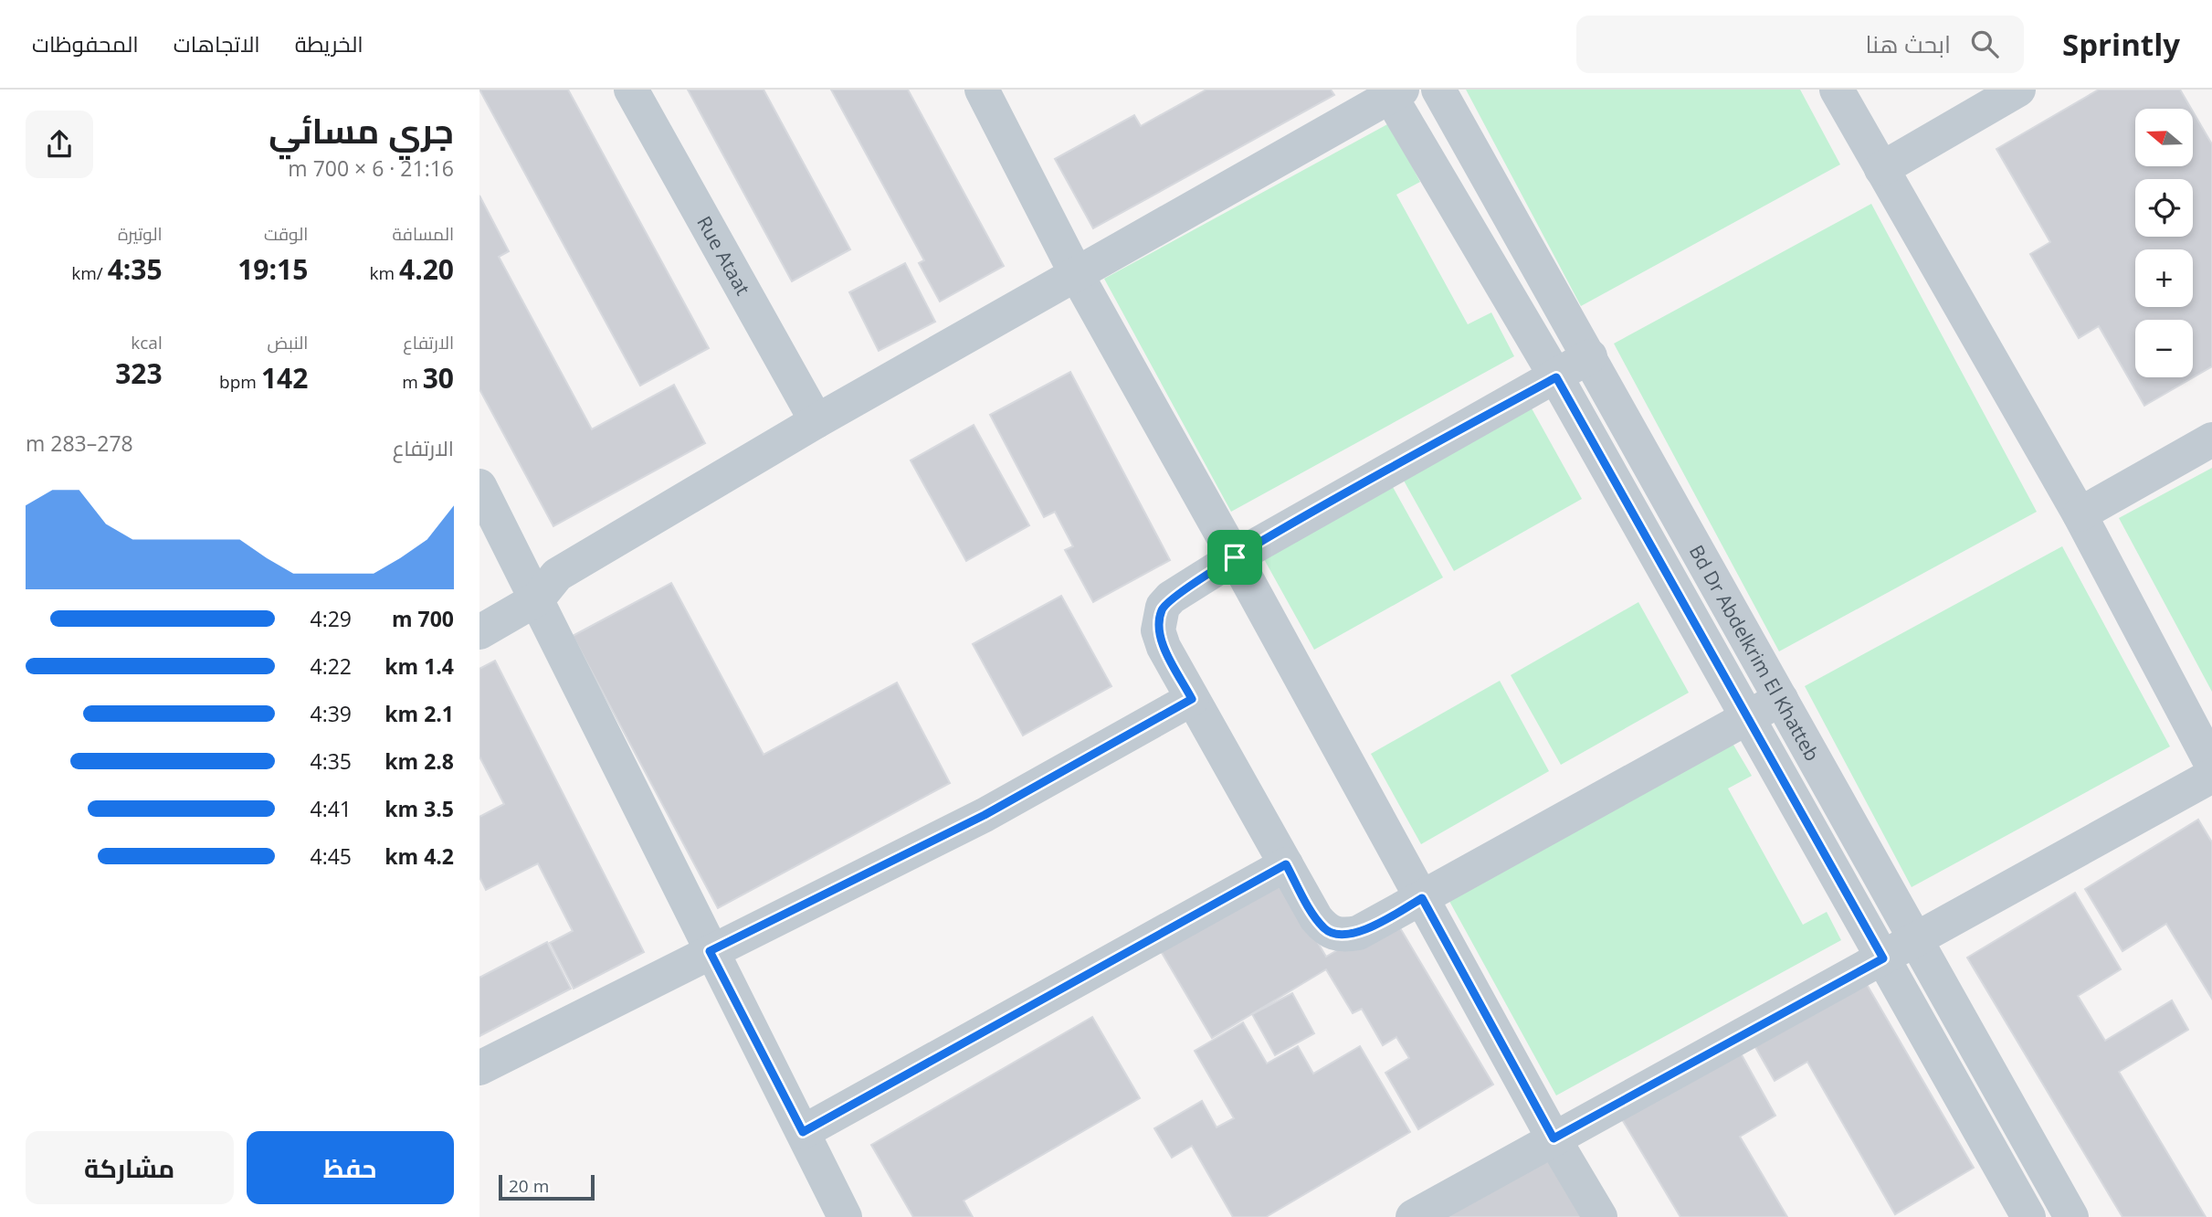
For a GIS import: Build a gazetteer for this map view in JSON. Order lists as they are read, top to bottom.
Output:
{
  "streets": {
    "street": ["Rue Ataat", "Bd Dr Abdelkrim El Khatteb"]
  },
  "scale_bar": "20 m",
  "north": "left",
  "page": {
    "header": "Sprintly",
    "search": "ابحث هنا",
    "nav": ["الخريطة", "الاتجاهات", "المحفوظات"],
    "heading": ["جري مسائي", "21:16 · 6 × 700 m"],
    "map_buttons": ["+", "−"],
    "stats": [
      ["المسافة", "4.20 km"],
      ["الوقت", "19:15"],
      ["الوتيرة", "4:35 /km"],
      ["الارتفاع", "30 m"],
      ["النبض", "142 bpm"],
      ["kcal", "323"]
    ],
    "chart": ["الارتفاع", "278–283 m"],
    "list": [
      {
        "name": "700 m",
        "note": "4:29"
      },
      {
        "name": "1.4 km",
        "note": "4:22"
      },
      {
        "name": "2.1 km",
        "note": "4:39"
      },
      {
        "name": "2.8 km",
        "note": "4:35"
      },
      {
        "name": "3.5 km",
        "note": "4:41"
      },
      {
        "name": "4.2 km",
        "note": "4:45"
      }
    ],
    "buttons": ["حفظ", "مشاركة"],
    "scale": "20 m"
  }
}
